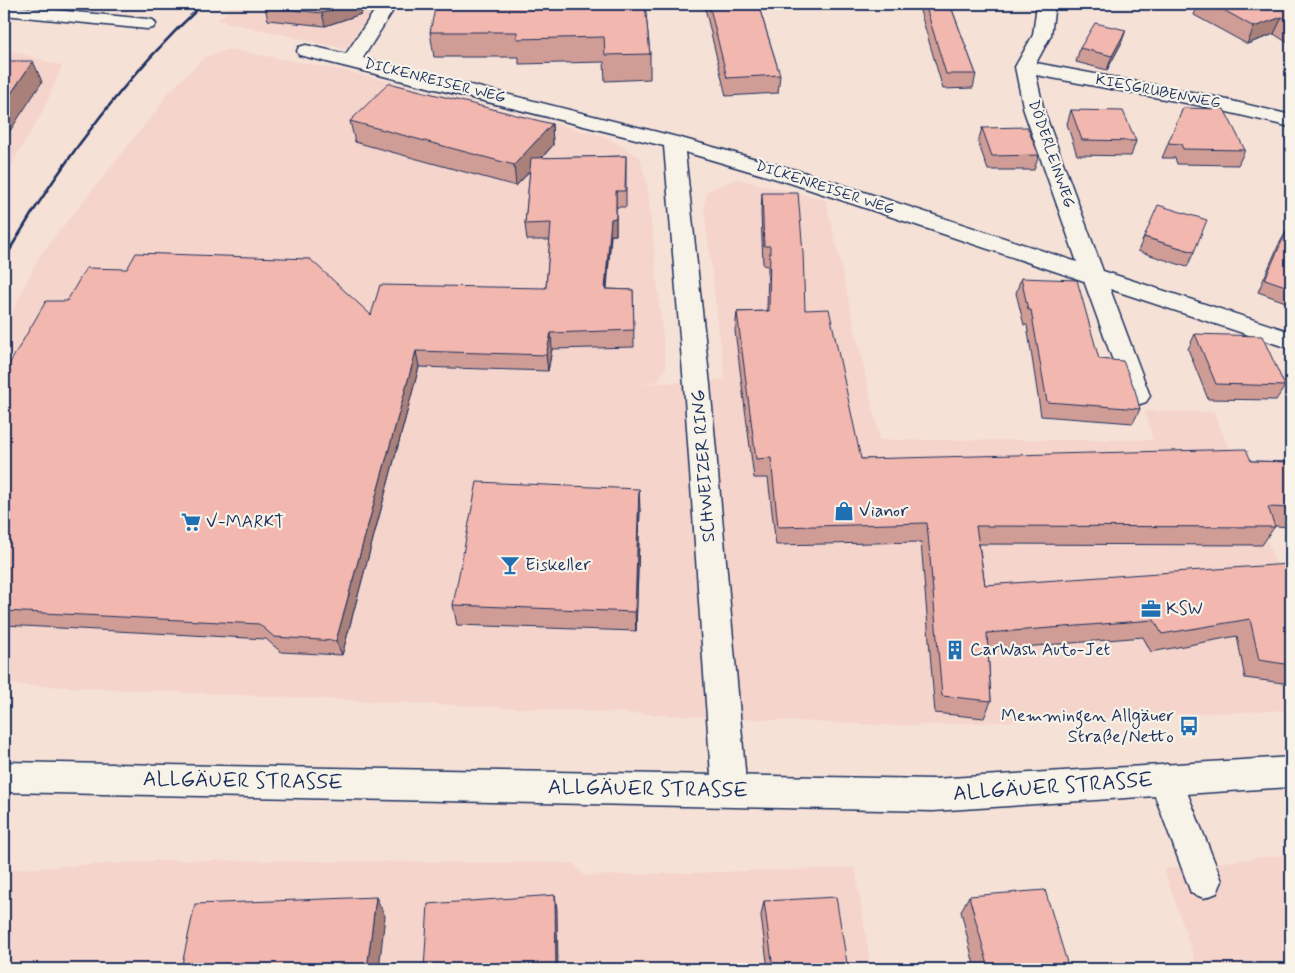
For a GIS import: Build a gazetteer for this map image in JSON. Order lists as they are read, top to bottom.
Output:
{
  "streets": {
    "street": [
      "DICKENREISER WEG",
      "KIESGRUBENWEG",
      "DÖDERLEINWEG",
      "SCHWEIZER RING",
      "ALLGÄUER STRASSE"
    ]
  },
  "crossings": [
    ["DICKENREISER WEG", "DÖDERLEINWEG"],
    ["DICKENREISER WEG", "SCHWEIZER RING"],
    ["KIESGRUBENWEG", "DÖDERLEINWEG"],
    ["SCHWEIZER RING", "ALLGÄUER STRASSE"]
  ],
  "places": {
    "shop": ["Vianor"],
    "supermarket": ["V-MARKT"],
    "bar": ["Eiskeller"],
    "office": ["KSW"],
    "building": ["CarWash Auto-Jet"],
    "bus stop": ["Memmingen Allgäuer Straße/Netto"]
  }
}
